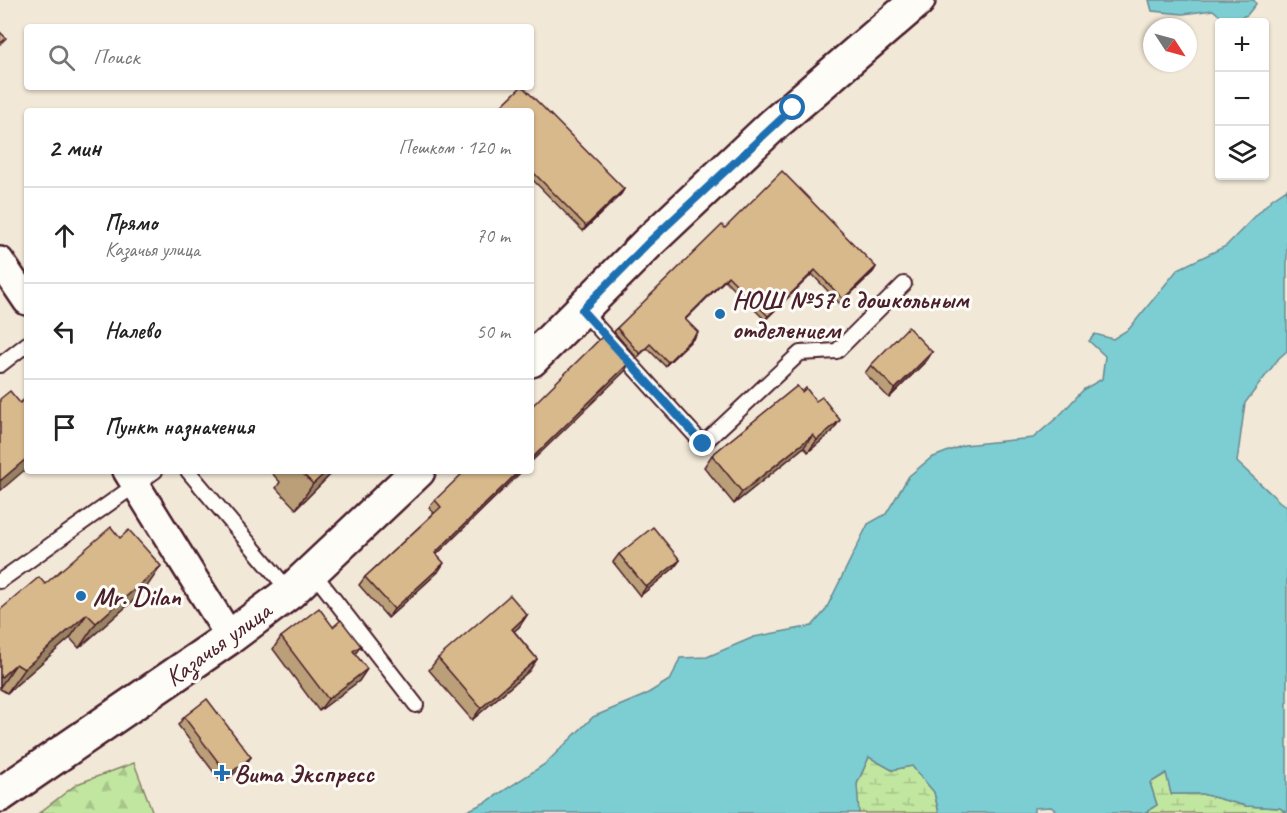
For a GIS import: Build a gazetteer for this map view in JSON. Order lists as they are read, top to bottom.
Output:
{
  "streets": {
    "street": ["Казачья улица"]
  },
  "places": {
    "other": ["НОШ №57 с дошкольным отделением", "Mr. Dilan"],
    "health": ["Вита Экспресс"]
  },
  "north": "bottom right",
  "page": {
    "map_buttons": ["+", "−"],
    "search": "Поиск",
    "heading": ["2 мин", "Пешком · 120 m"],
    "list": [
      ["Прямо", "Казачья улица", "70 m"],
      ["Налево", "50 m"],
      "Пункт назначения"
    ]
  }
}
